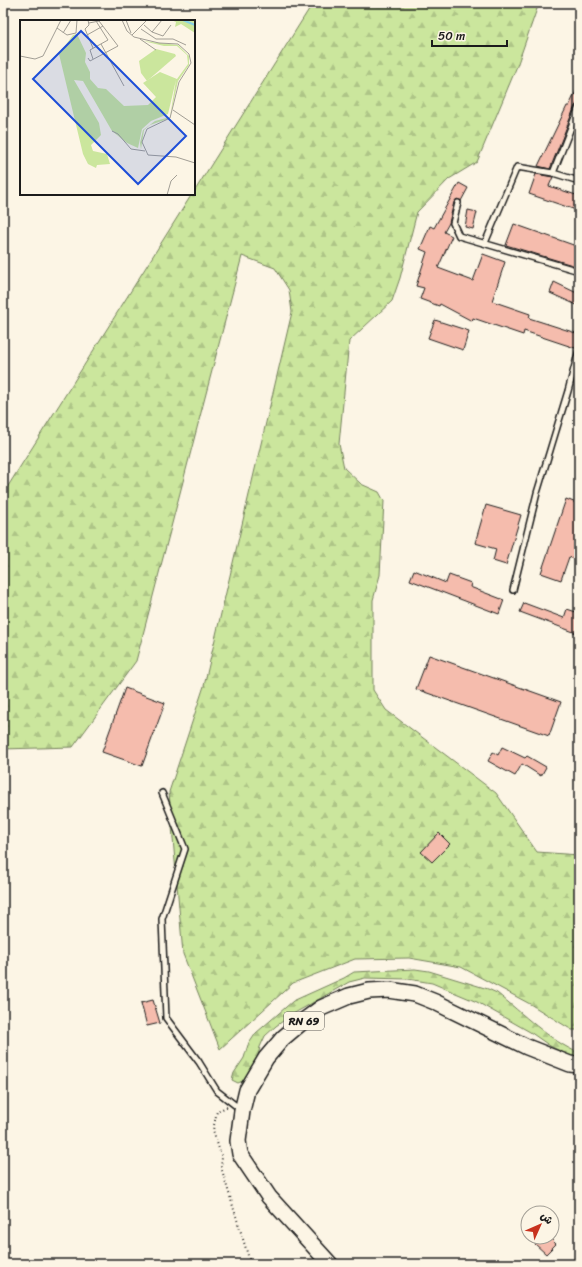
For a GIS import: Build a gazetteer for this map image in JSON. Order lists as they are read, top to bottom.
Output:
{
  "streets": {
    "main road": ["RN 69"]
  },
  "scale_bar": "50 m",
  "north": "top right"
}
